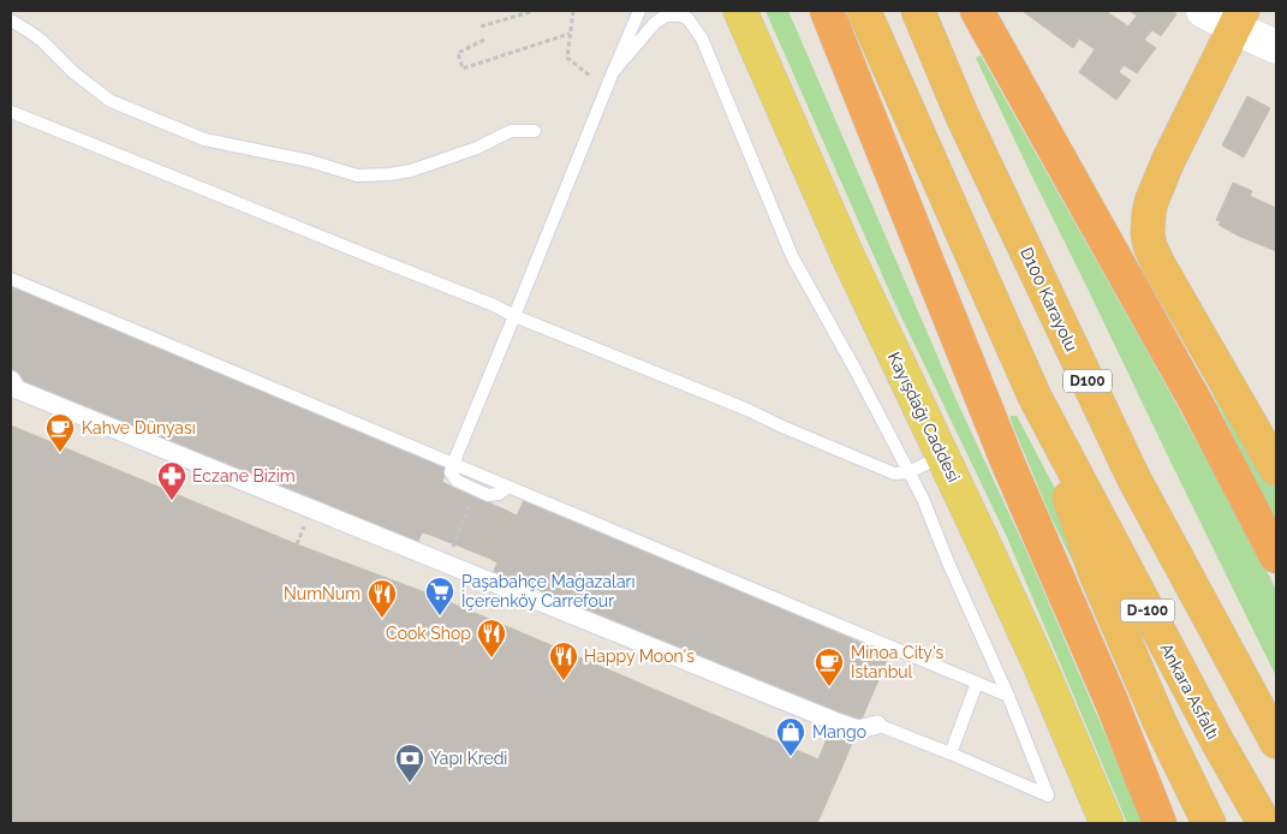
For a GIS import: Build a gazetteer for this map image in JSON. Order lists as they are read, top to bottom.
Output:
{
  "streets": {
    "highway": [
      "D100 Karayolu",
      "D100",
      "D-100",
      "Ankara Asfaltı"
    ],
    "main road": ["Kayışdağı Caddesi"]
  },
  "places": {
    "cafe": ["Kahve Dünyası", "Minoa City's Istanbul"],
    "pharmacy": ["Eczane Bizim"],
    "supermarket": ["Paşabahçe Mağazaları İçerenköy Carrefour"],
    "restaurant": ["NumNum", "Cook Shop", "Happy Moon's"],
    "shop": ["Mango"],
    "bank": ["Yapı Kredi"]
  }
}
